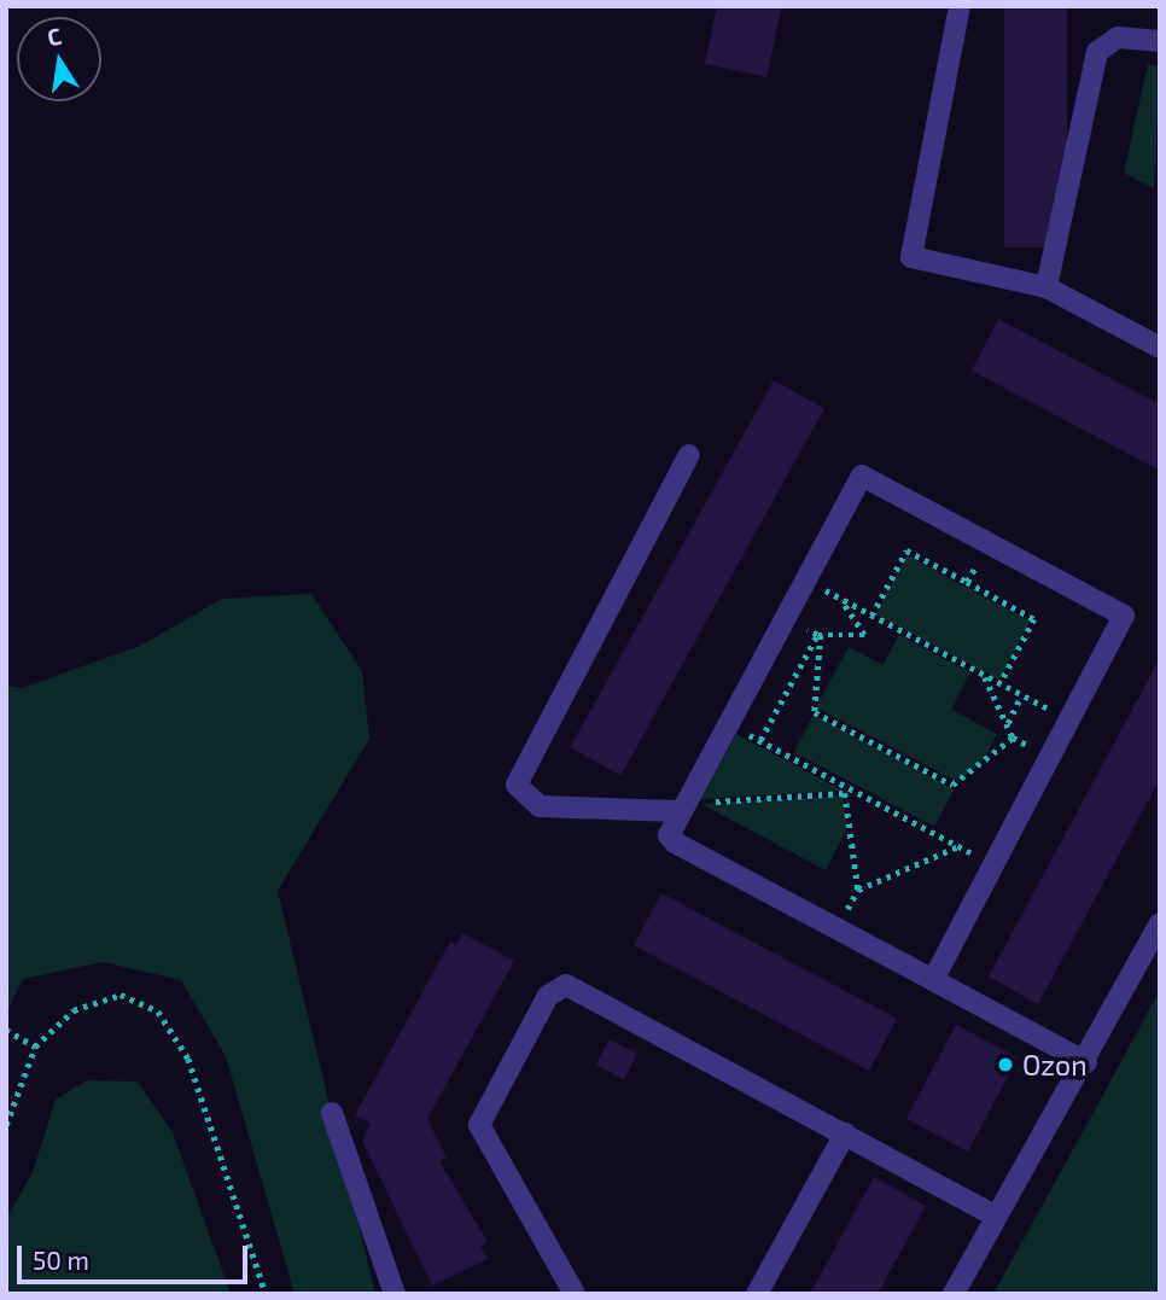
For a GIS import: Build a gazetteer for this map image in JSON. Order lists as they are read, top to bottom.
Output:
{
  "places": ["Ozon"],
  "scale_bar": "50 m",
  "north": "top"
}
